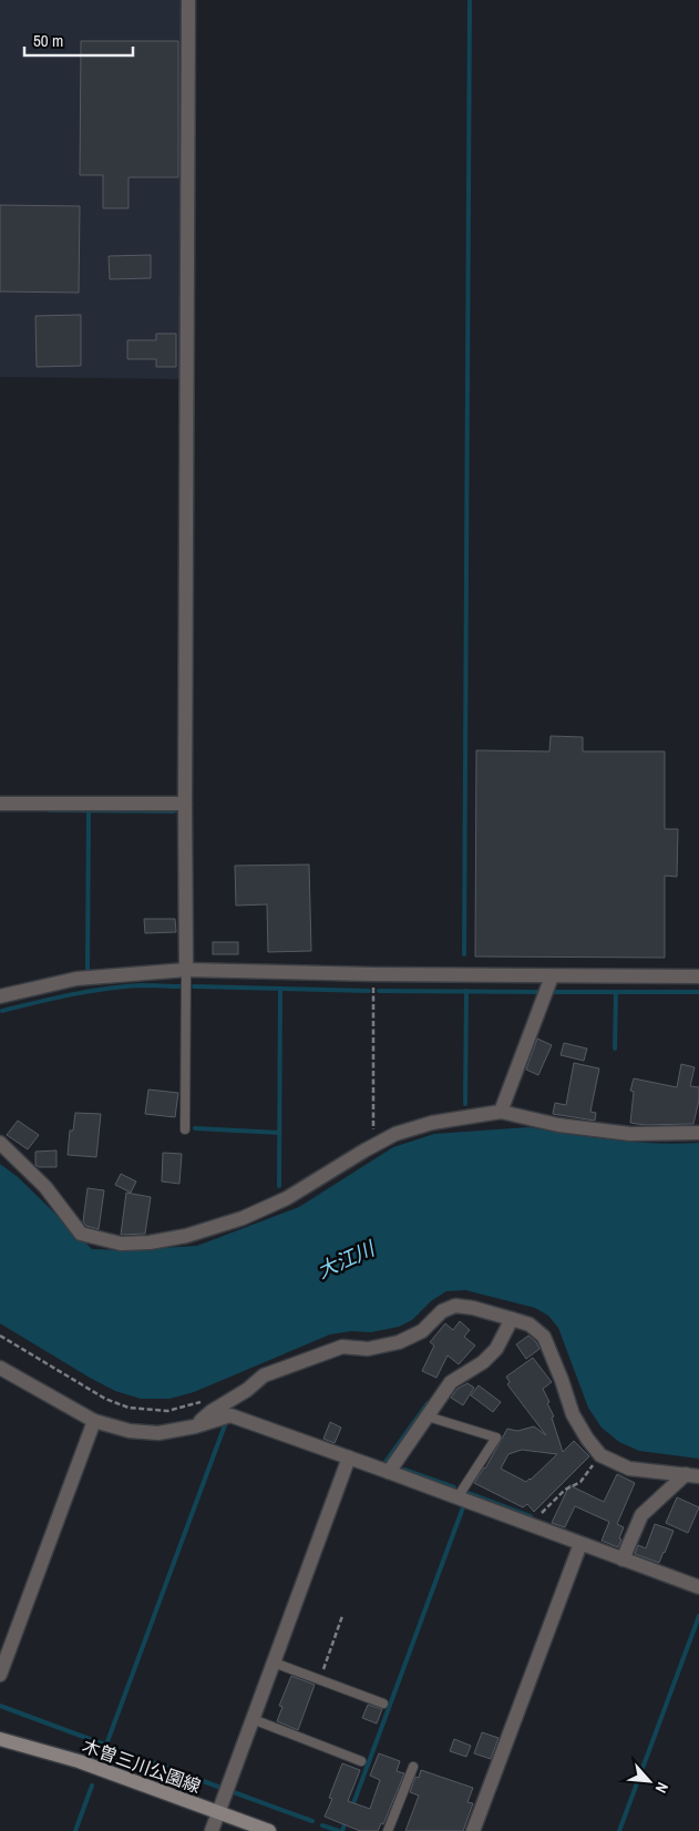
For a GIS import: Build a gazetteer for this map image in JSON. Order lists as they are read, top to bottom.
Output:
{
  "streets": {
    "main road": ["木曽三川公園線"]
  },
  "water": ["大江川"],
  "scale_bar": "50 m",
  "north": "bottom right"
}
